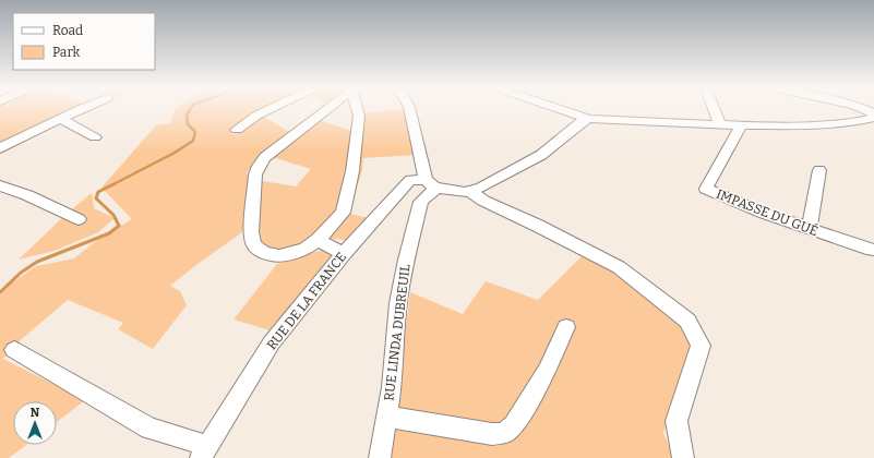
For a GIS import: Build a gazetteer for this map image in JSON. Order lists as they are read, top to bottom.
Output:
{
  "streets": {
    "street": ["IMPASSE DU GUÉ", "RUE DE LA FRANCE", "RUE LINDA DUBREUIL"]
  },
  "crossings": [
    ["RUE DE LA FRANCE", "RUE LINDA DUBREUIL"]
  ],
  "legend": ["Road", "Park"],
  "north": "top"
}
